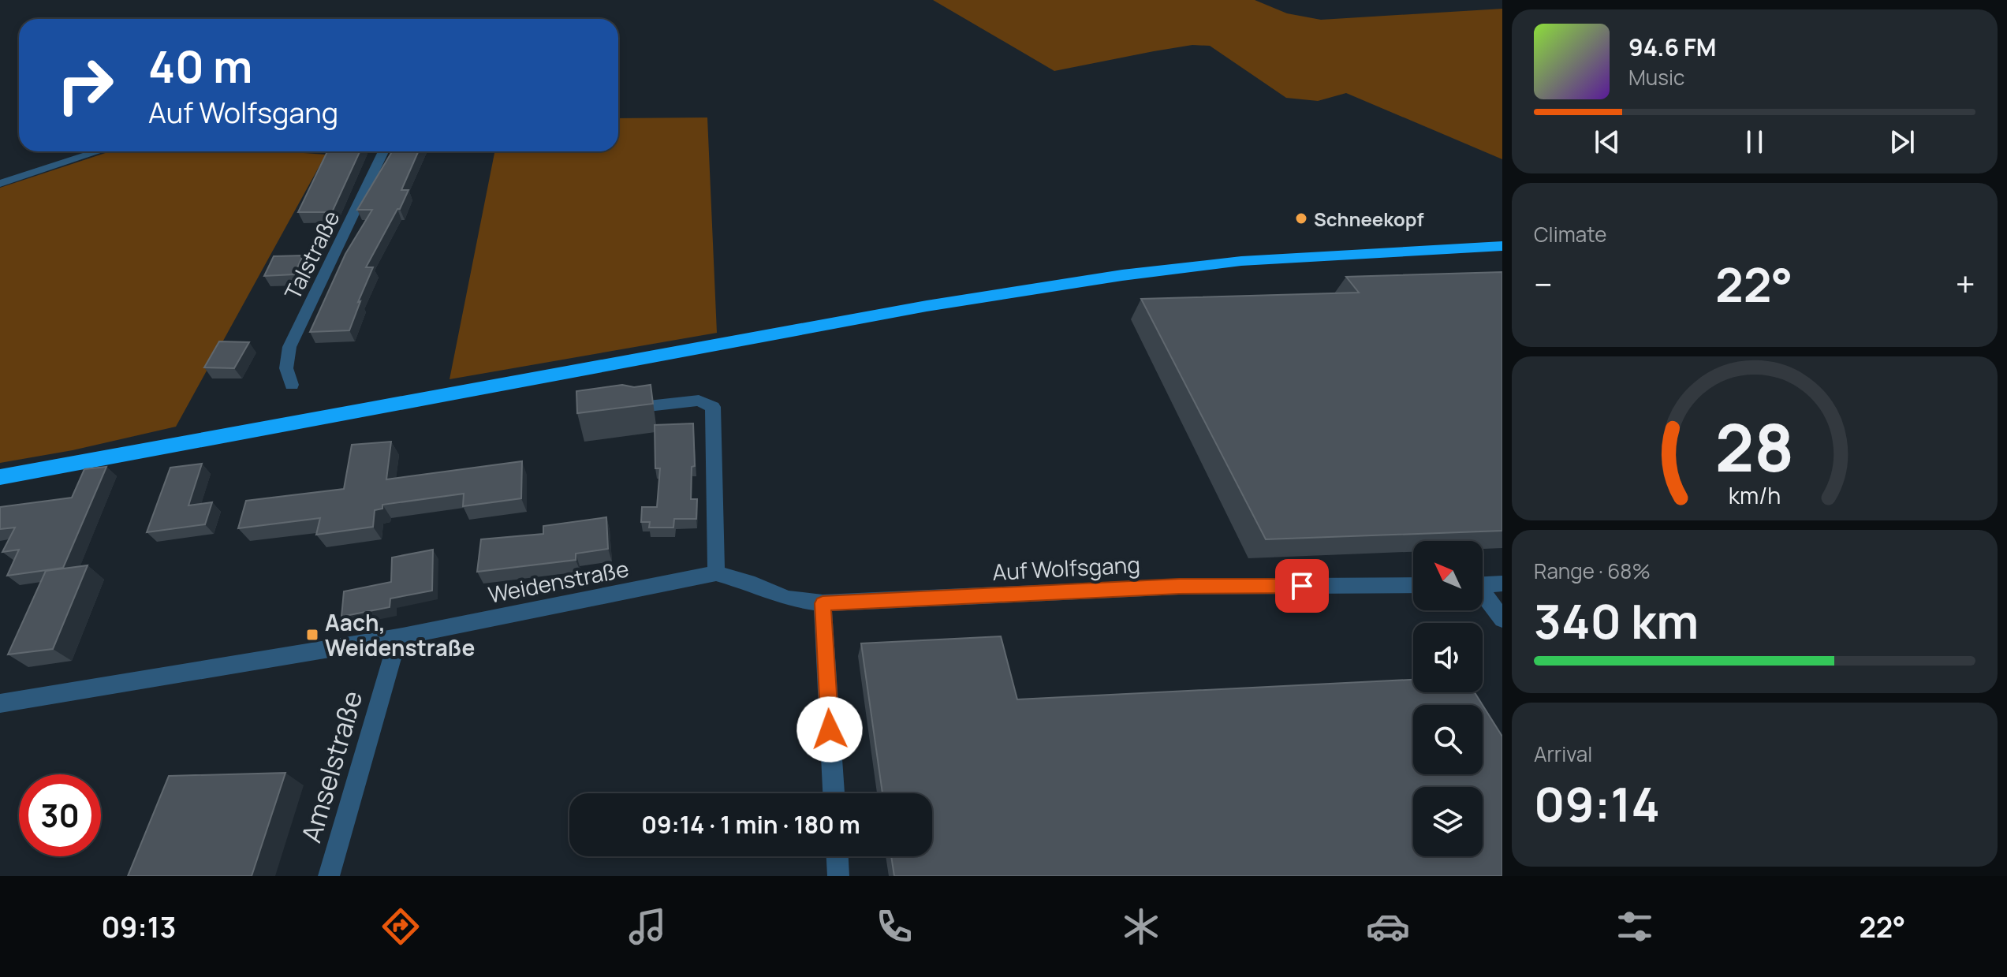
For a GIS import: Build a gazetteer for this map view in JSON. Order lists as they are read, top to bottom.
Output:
{
  "streets": {
    "street": [
      "Talstraße",
      "Auf Wolfsgang",
      "Weidenstraße",
      "Amselstraße"
    ]
  },
  "crossings": [
    ["Auf Wolfsgang", "Weidenstraße"],
    ["Weidenstraße", "Amselstraße"]
  ],
  "places": {
    "other": ["Schneekopf"],
    "transit": ["Aach, Weidenstraße"]
  },
  "north": "top left",
  "page": {
    "turn": ["40 m", "Auf Wolfsgang"],
    "song": ["94.6 FM", "Music"],
    "tile": [
      "Climate",
      ["Range · 68%", "340 km"],
      ["Arrival", "09:14"]
    ],
    "heat": ["−", "22°", "+"],
    "limit": "30",
    "trip": "09:14 · 1 min · 180 m",
    "tabs": ["09:13", "22°"],
    "gauge": ["28", "km/h"]
  }
}
